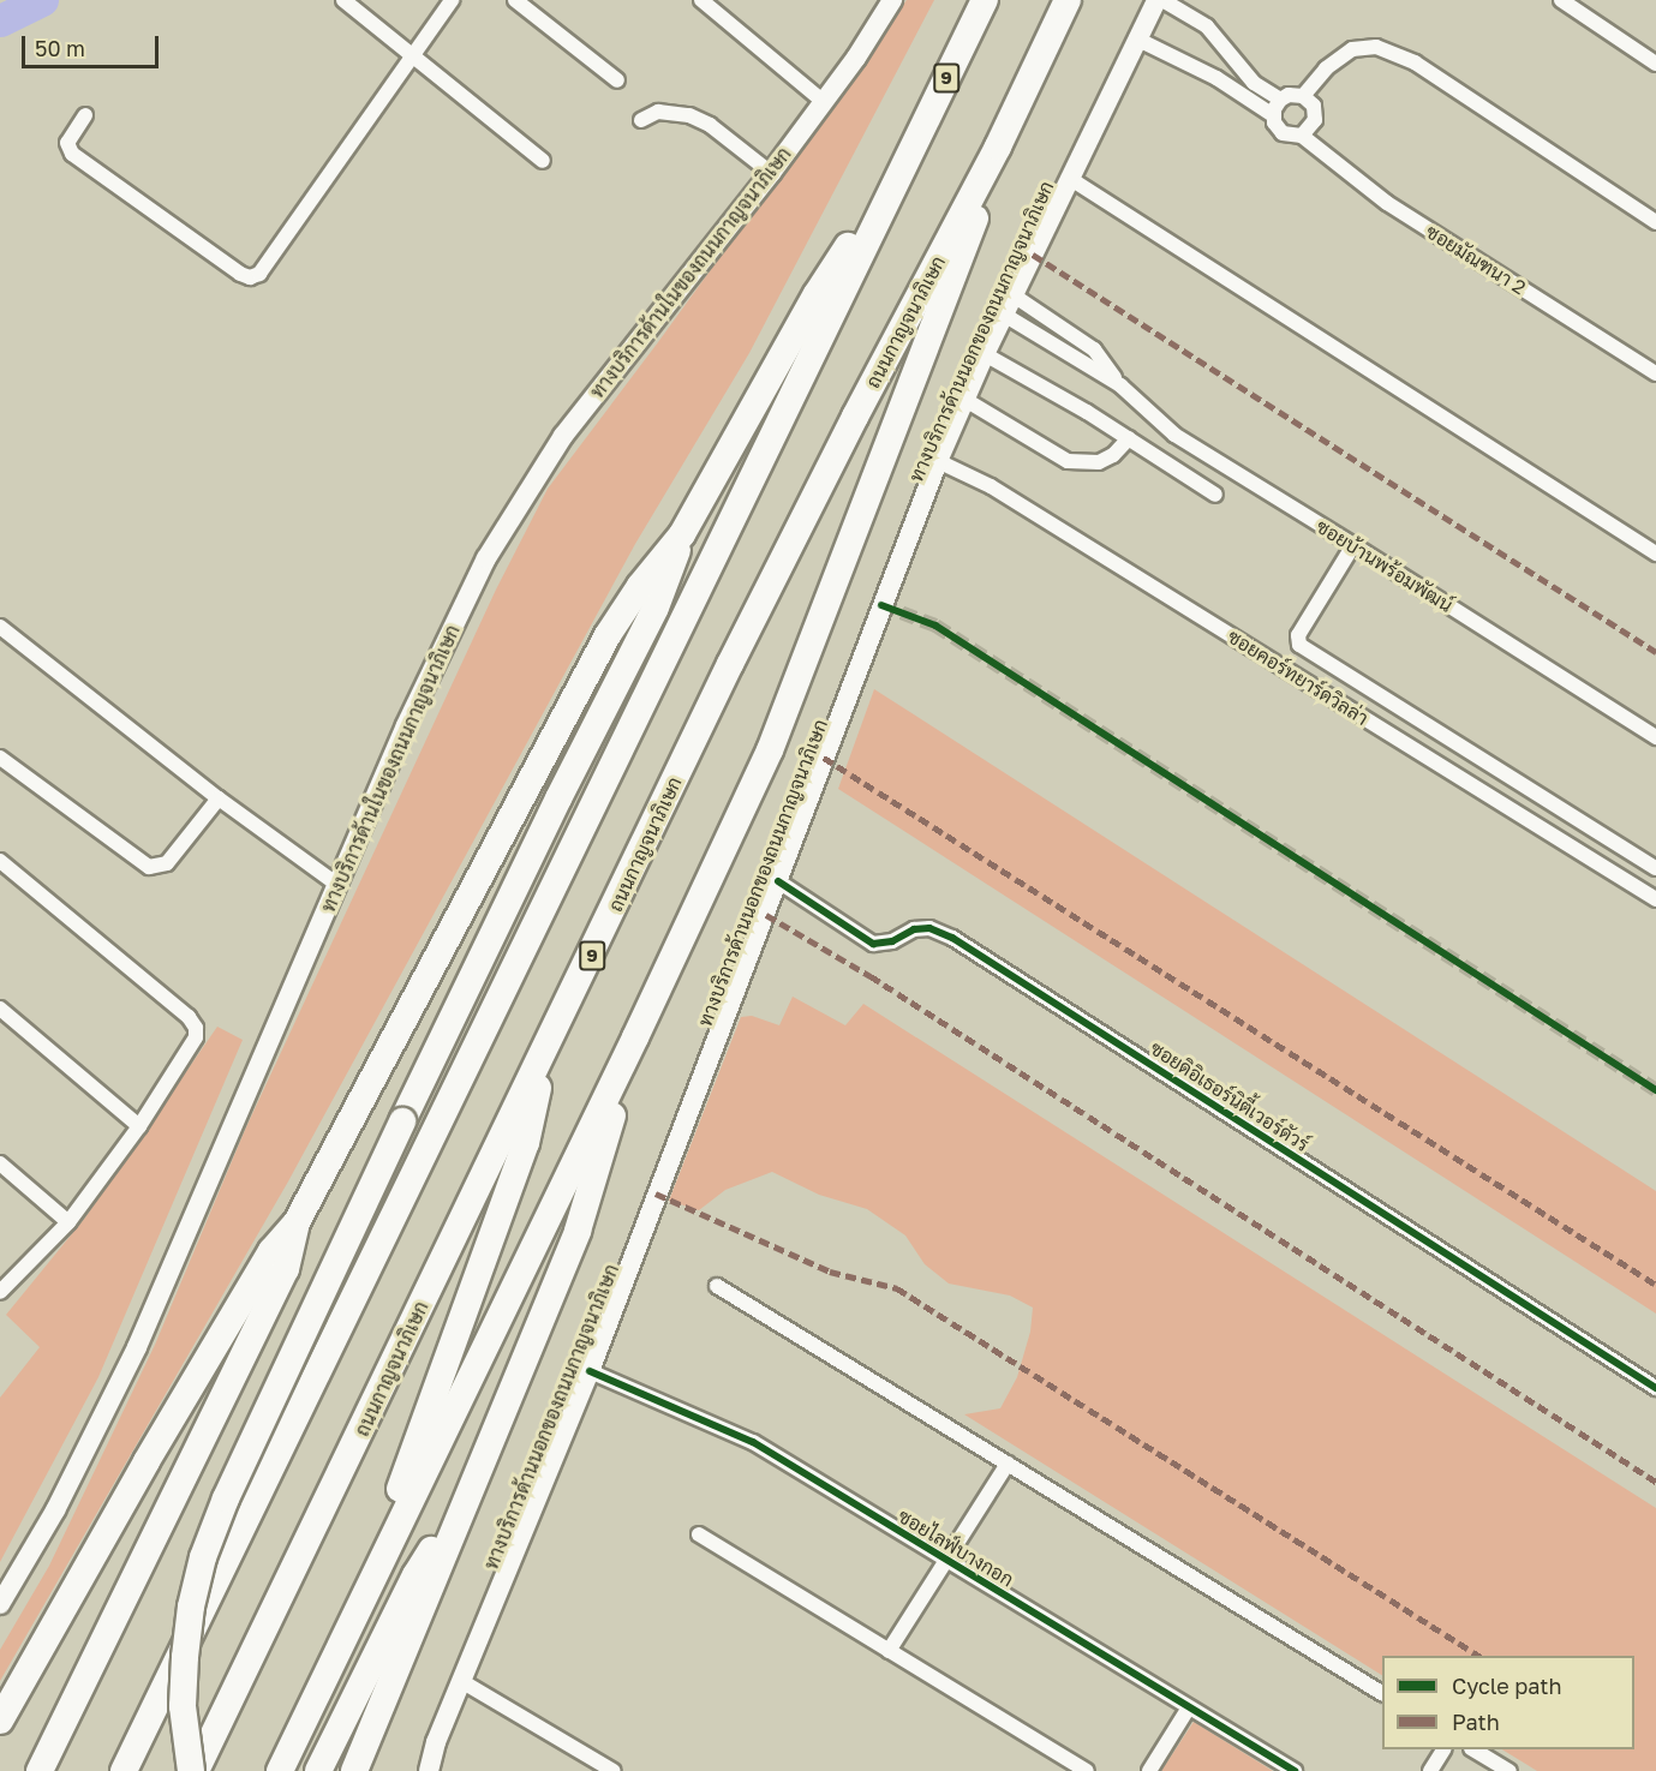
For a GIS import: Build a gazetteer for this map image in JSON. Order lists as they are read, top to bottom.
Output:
{
  "streets": {
    "highway": ["9", "ถนนกาญจนาภิเษก"],
    "main road": ["ทางบริการด้านในของถนนกาญจนาภิเษก", "ทางบริการด้านนอกของถนนกาญจนาภิเษก"],
    "street": [
      "ซอยมัณฑนา 2",
      "ซอยบ้านพร้อมพัฒน์",
      "ซอยคอร์ทยาร์ดวิลล่า",
      "ซอยดิอิเธอร์นิตี้เวอร์ดัวร์",
      "ซอยไลฟ์บางกอก"
    ]
  },
  "crossings": [
    ["ซอยมัณฑนา 2", "ทางบริการด้านนอกของถนนกาญจนาภิเษก"],
    ["ทางบริการด้านนอกของถนนกาญจนาภิเษก", "ซอยบ้านพร้อมพัฒน์"],
    ["ทางบริการด้านนอกของถนนกาญจนาภิเษก", "ซอยคอร์ทยาร์ดวิลล่า"],
    ["ทางบริการด้านนอกของถนนกาญจนาภิเษก", "ซอยดิอิเธอร์นิตี้เวอร์ดัวร์"],
    ["ทางบริการด้านนอกของถนนกาญจนาภิเษก", "ซอยไลฟ์บางกอก"]
  ],
  "legend": ["Cycle path", "Path"],
  "scale_bar": "50 m"
}
